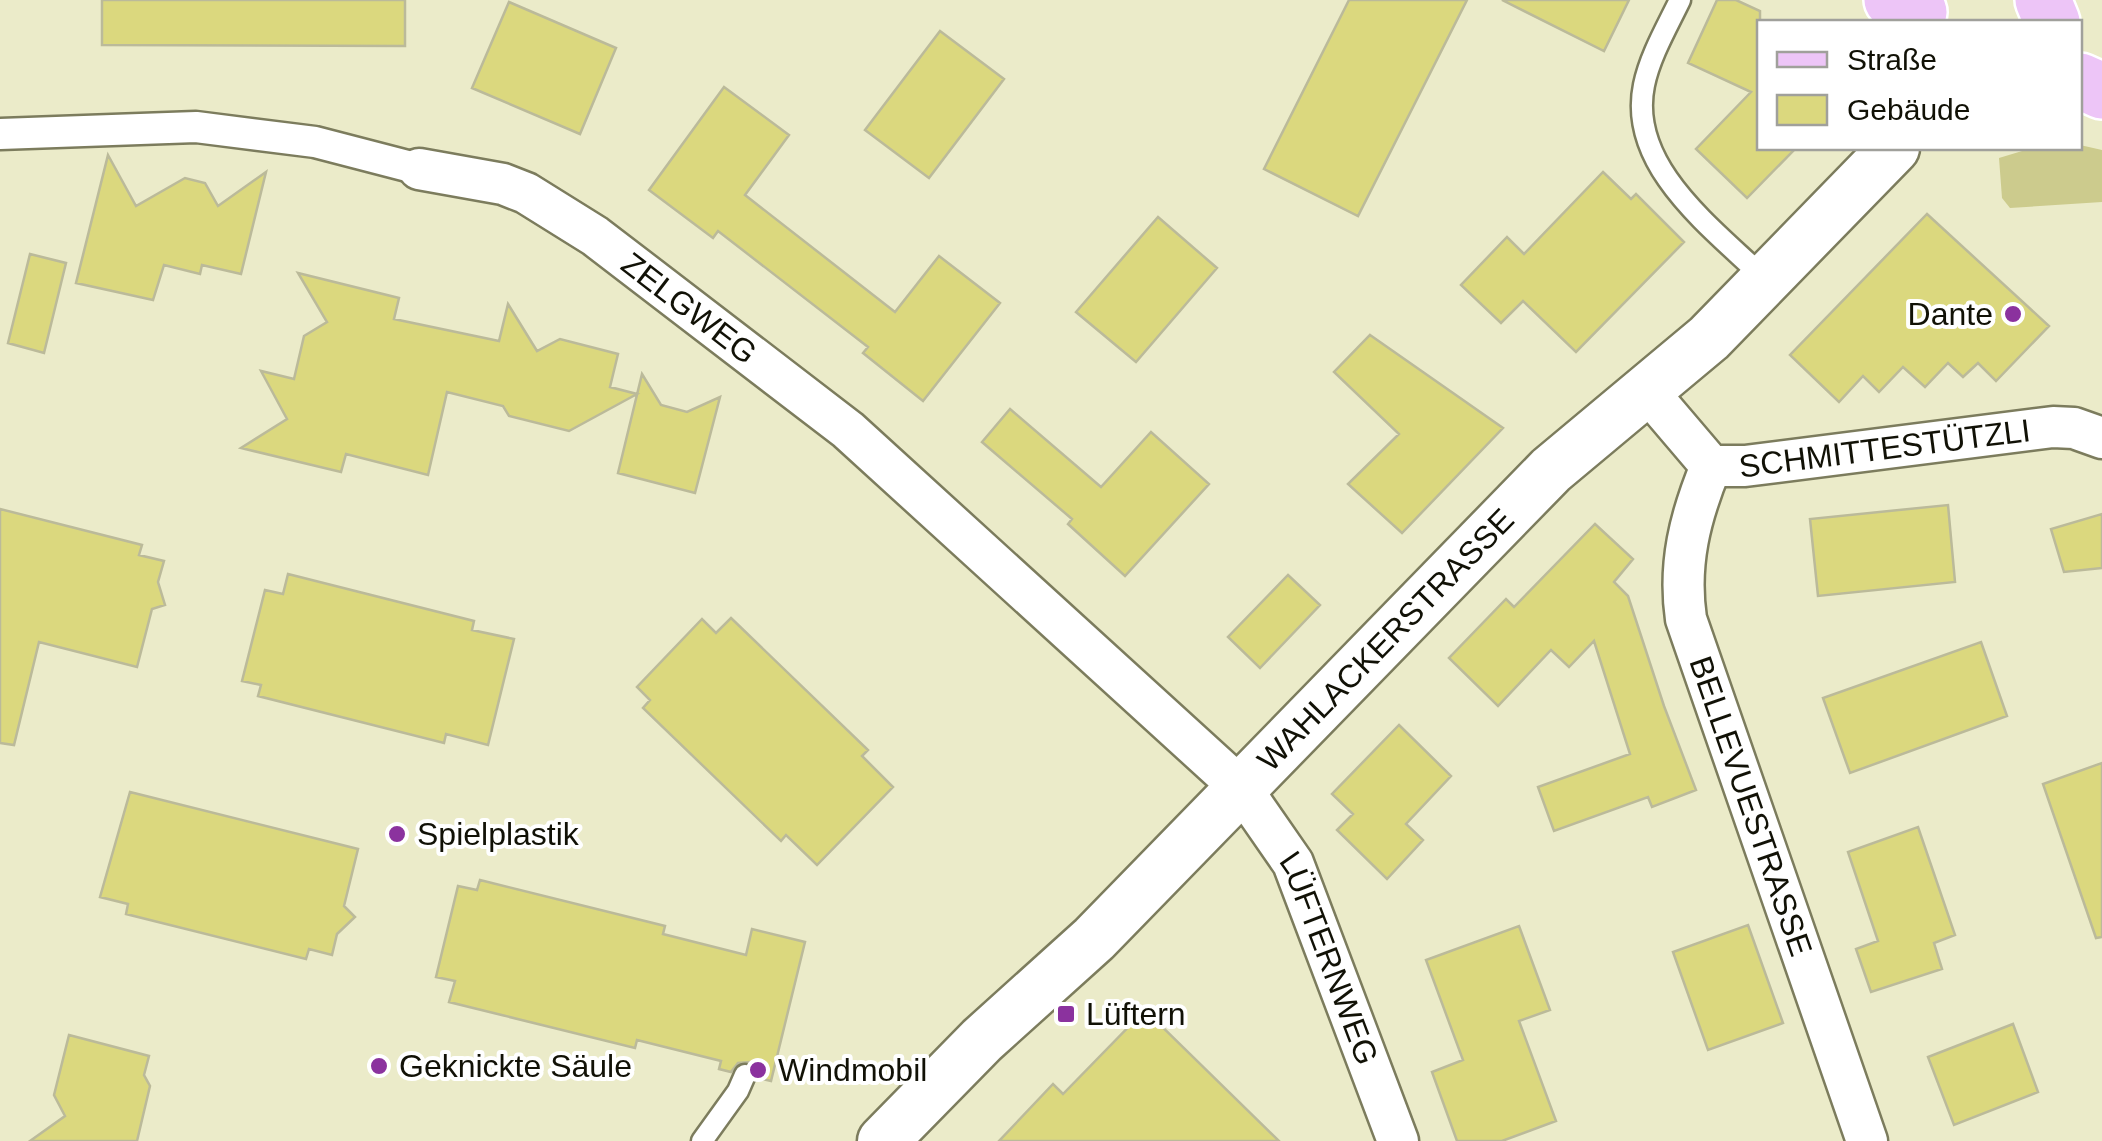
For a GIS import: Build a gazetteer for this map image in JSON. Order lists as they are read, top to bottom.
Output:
{
  "streets": {
    "street": [
      "ZELGWEG",
      "SCHMITTESTÜTZLI",
      "WAHLACKERSTRASSE",
      "BELLEVUESTRASSE",
      "LÜFTERNWEG"
    ]
  },
  "crossings": [
    ["ZELGWEG", "WAHLACKERSTRASSE"],
    ["ZELGWEG", "LÜFTERNWEG"],
    ["SCHMITTESTÜTZLI", "WAHLACKERSTRASSE"],
    ["SCHMITTESTÜTZLI", "BELLEVUESTRASSE"],
    ["WAHLACKERSTRASSE", "LÜFTERNWEG"]
  ],
  "places": {
    "other": [
      "Dante",
      "Spielplastik",
      "Geknickte Säule",
      "Windmobil"
    ],
    "transit": ["Lüftern"]
  },
  "legend": ["Straße", "Gebäude"]
}
